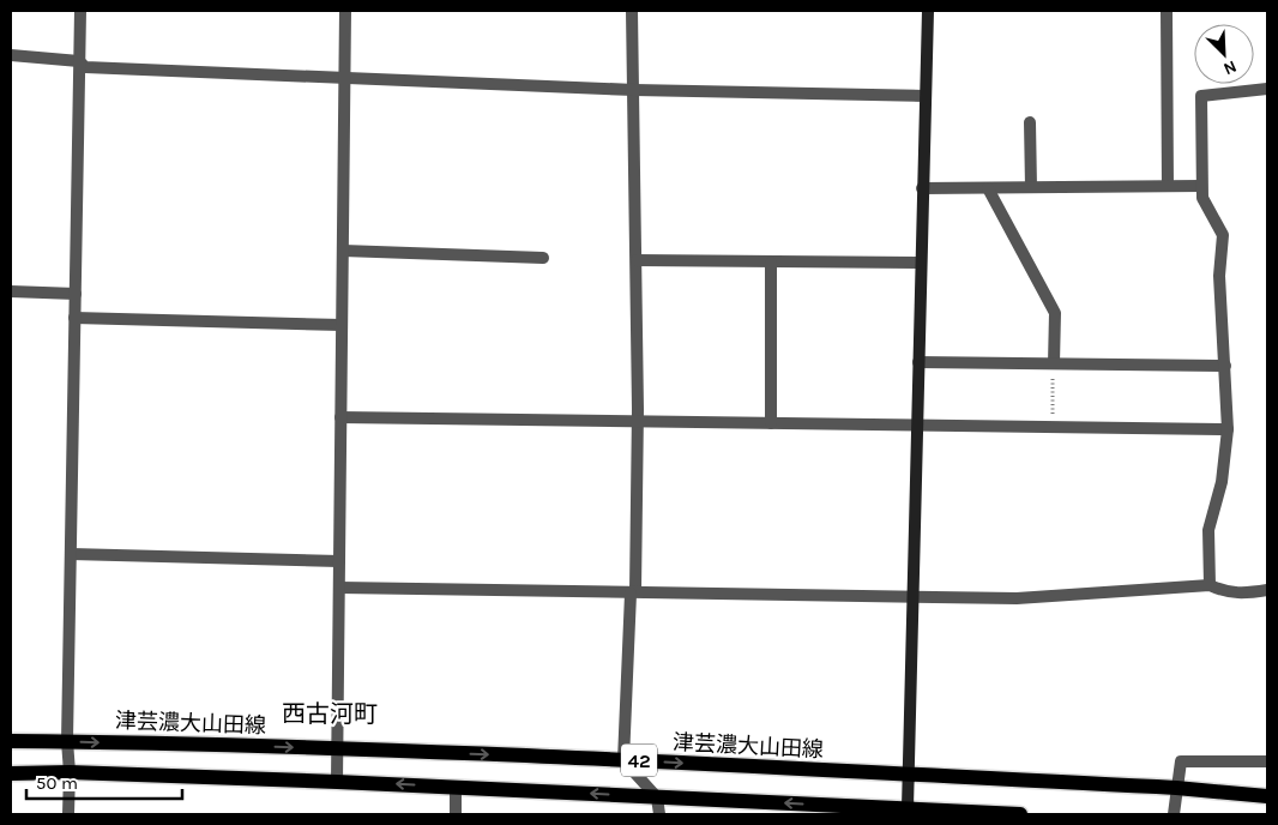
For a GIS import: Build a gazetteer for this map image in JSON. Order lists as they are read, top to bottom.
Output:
{
  "streets": {
    "main road": ["津芸濃大山田線", "42"]
  },
  "districts": ["西古河町"],
  "scale_bar": "50 m",
  "north": "bottom right"
}
